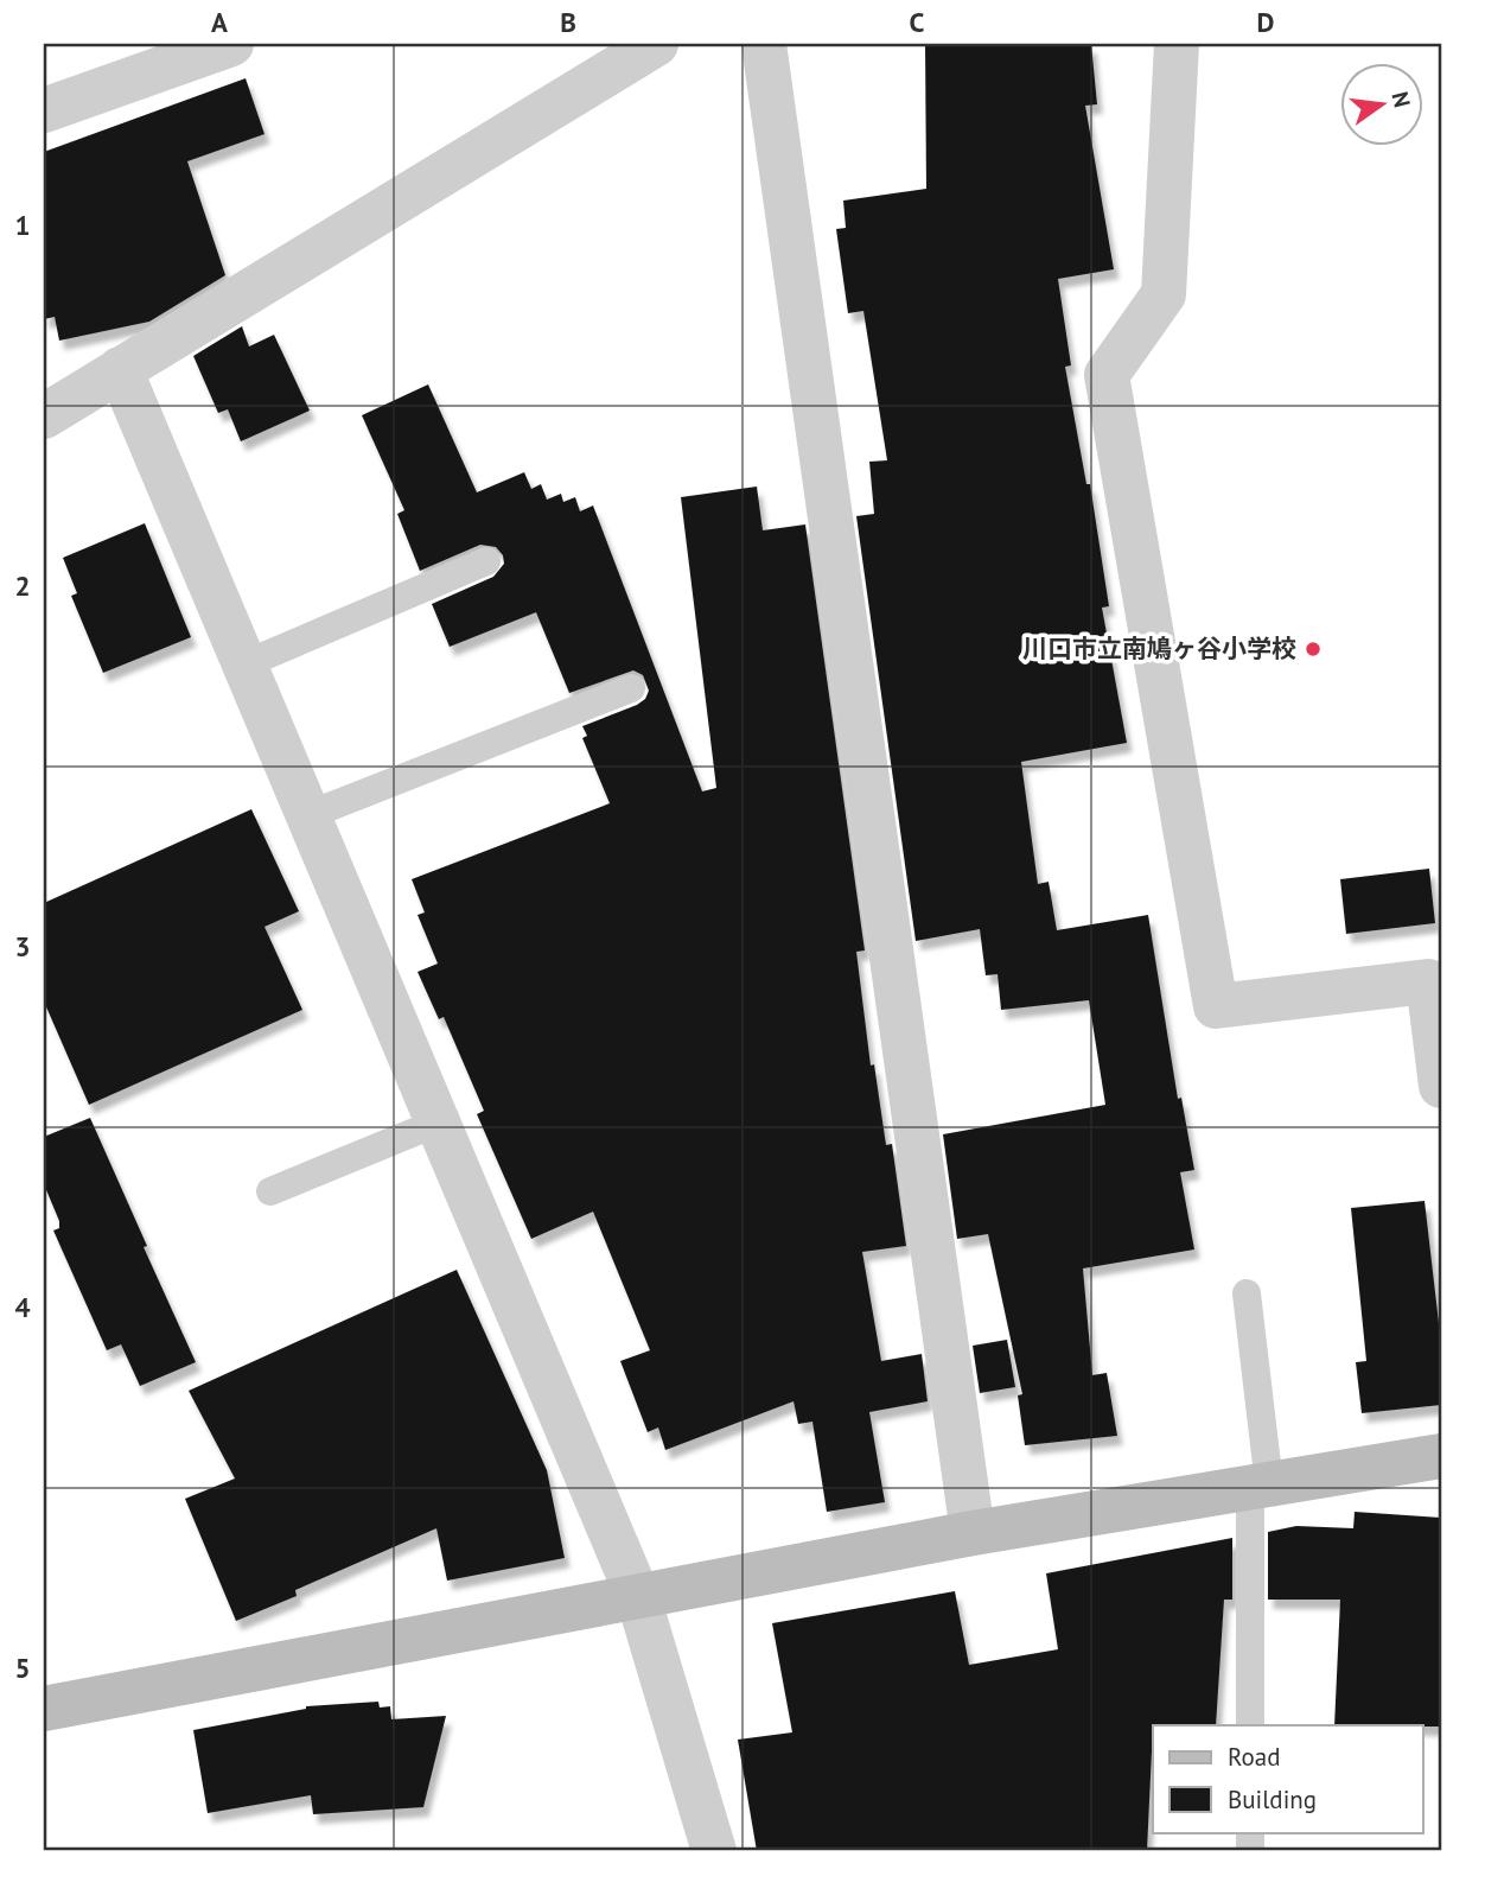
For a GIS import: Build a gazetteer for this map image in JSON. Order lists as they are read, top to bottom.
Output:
{
  "places": ["川口市立南鳩ヶ谷小学校"],
  "legend": ["Road", "Building"],
  "north": "right",
  "grid": {
    "columns": [
      "A",
      "B",
      "C",
      "D"
    ],
    "rows": [
      "1",
      "2",
      "3",
      "4",
      "5"
    ]
  }
}
